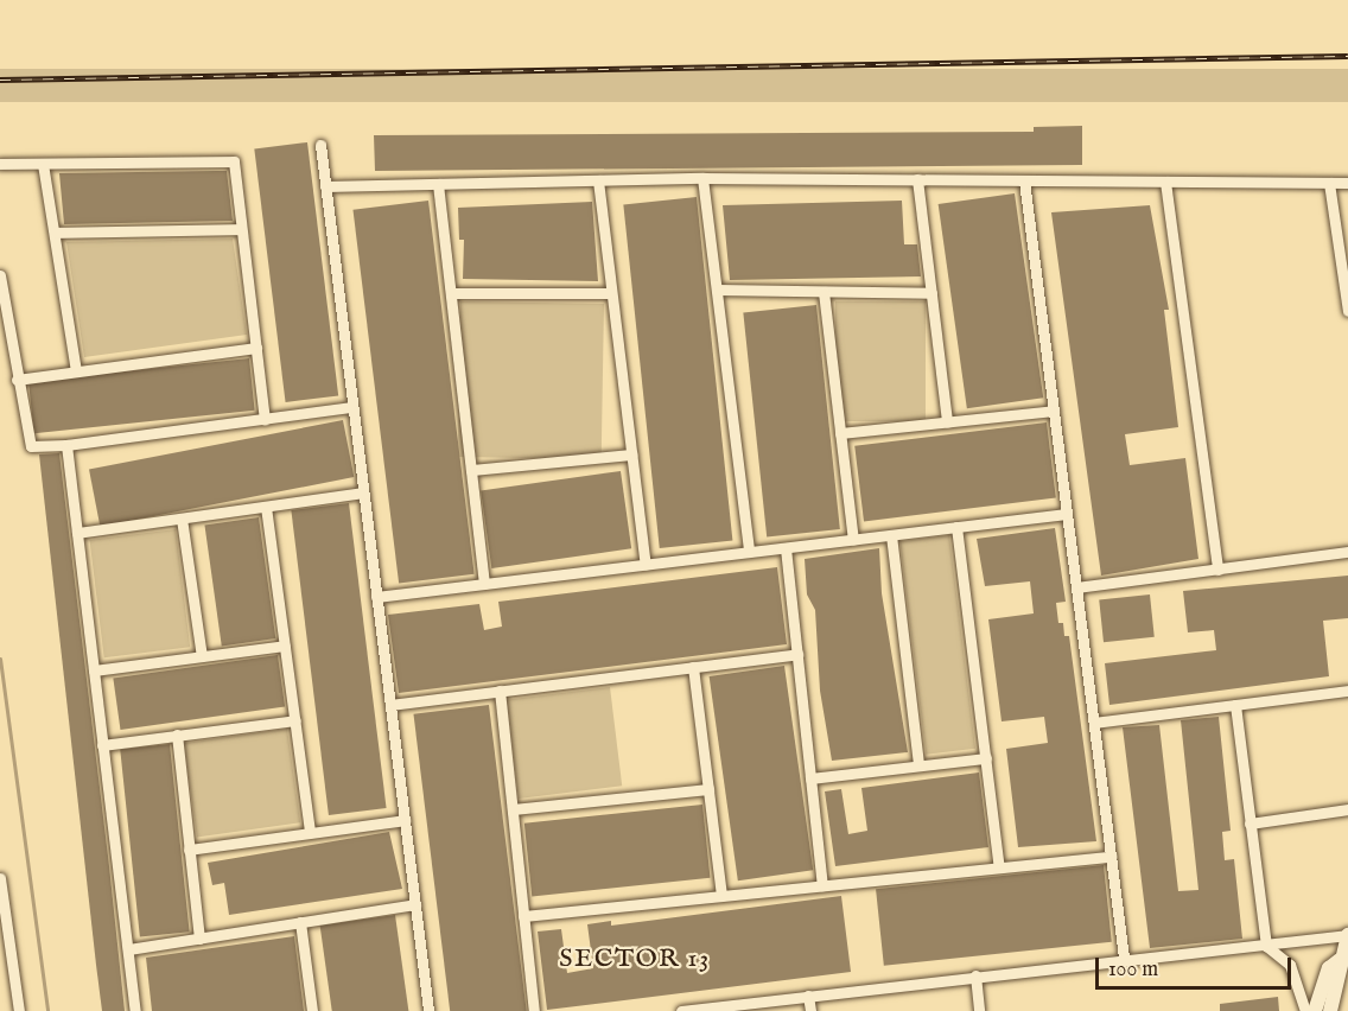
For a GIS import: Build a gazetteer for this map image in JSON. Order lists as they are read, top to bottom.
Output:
{
  "districts": ["SECTOR 13"],
  "scale_bar": "100 m"
}
